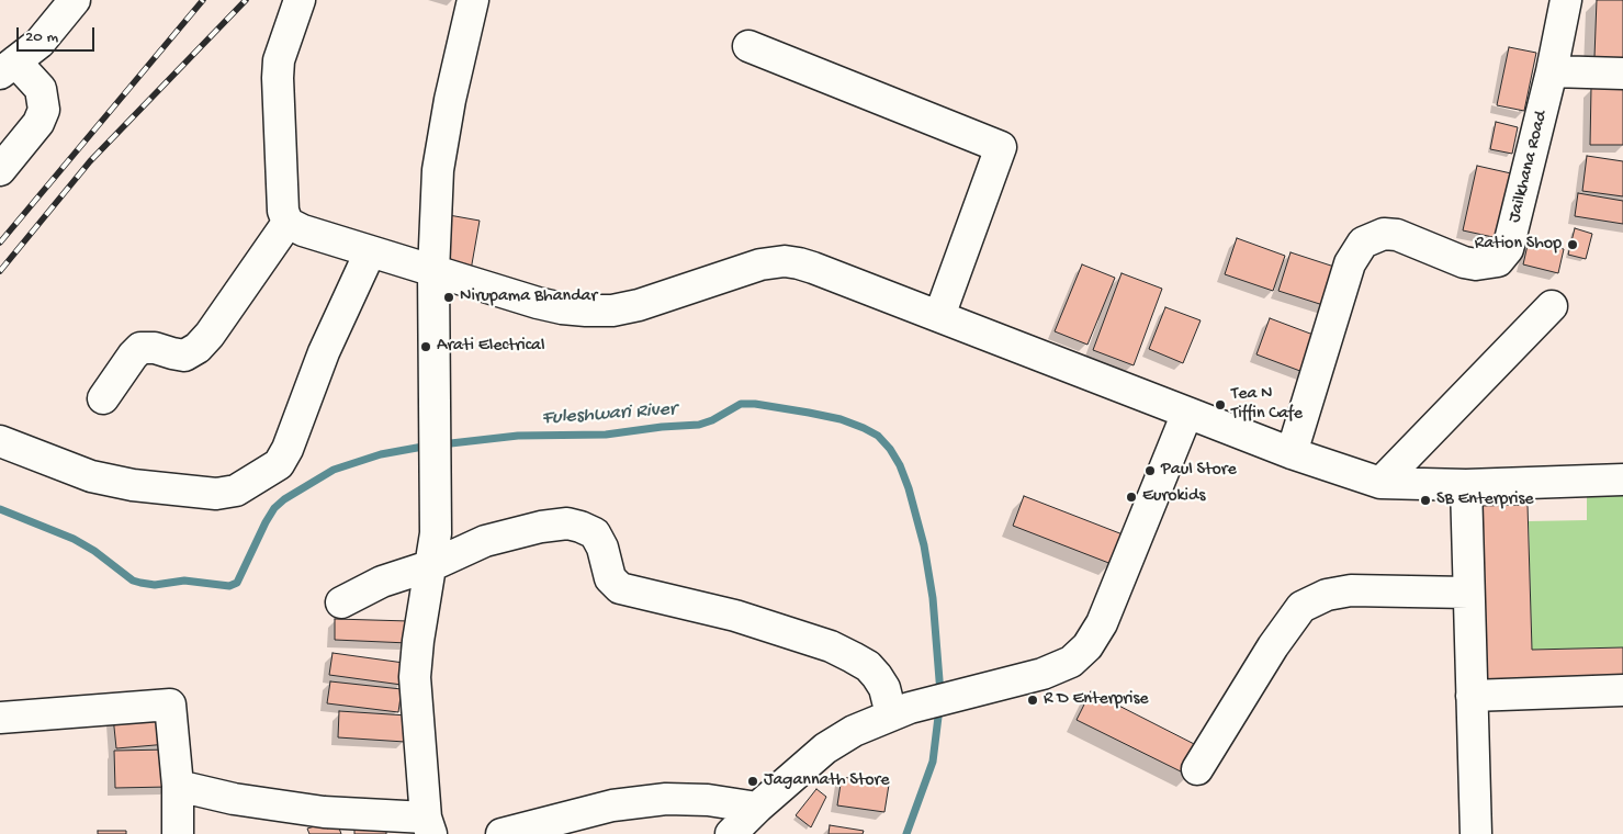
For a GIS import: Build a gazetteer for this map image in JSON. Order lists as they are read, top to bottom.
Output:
{
  "streets": {
    "street": ["Jailkhana Road"]
  },
  "water": ["Fuleshwari River"],
  "places": [
    "Ration Shop",
    "Nirupama Bhandar",
    "Arati Electrical",
    "Tea N Tiffin Cafe",
    "Paul Store",
    "Eurokids",
    "SB Enterprise",
    "R D Enterprise",
    "Jagannath Store"
  ],
  "scale_bar": "20 m"
}
